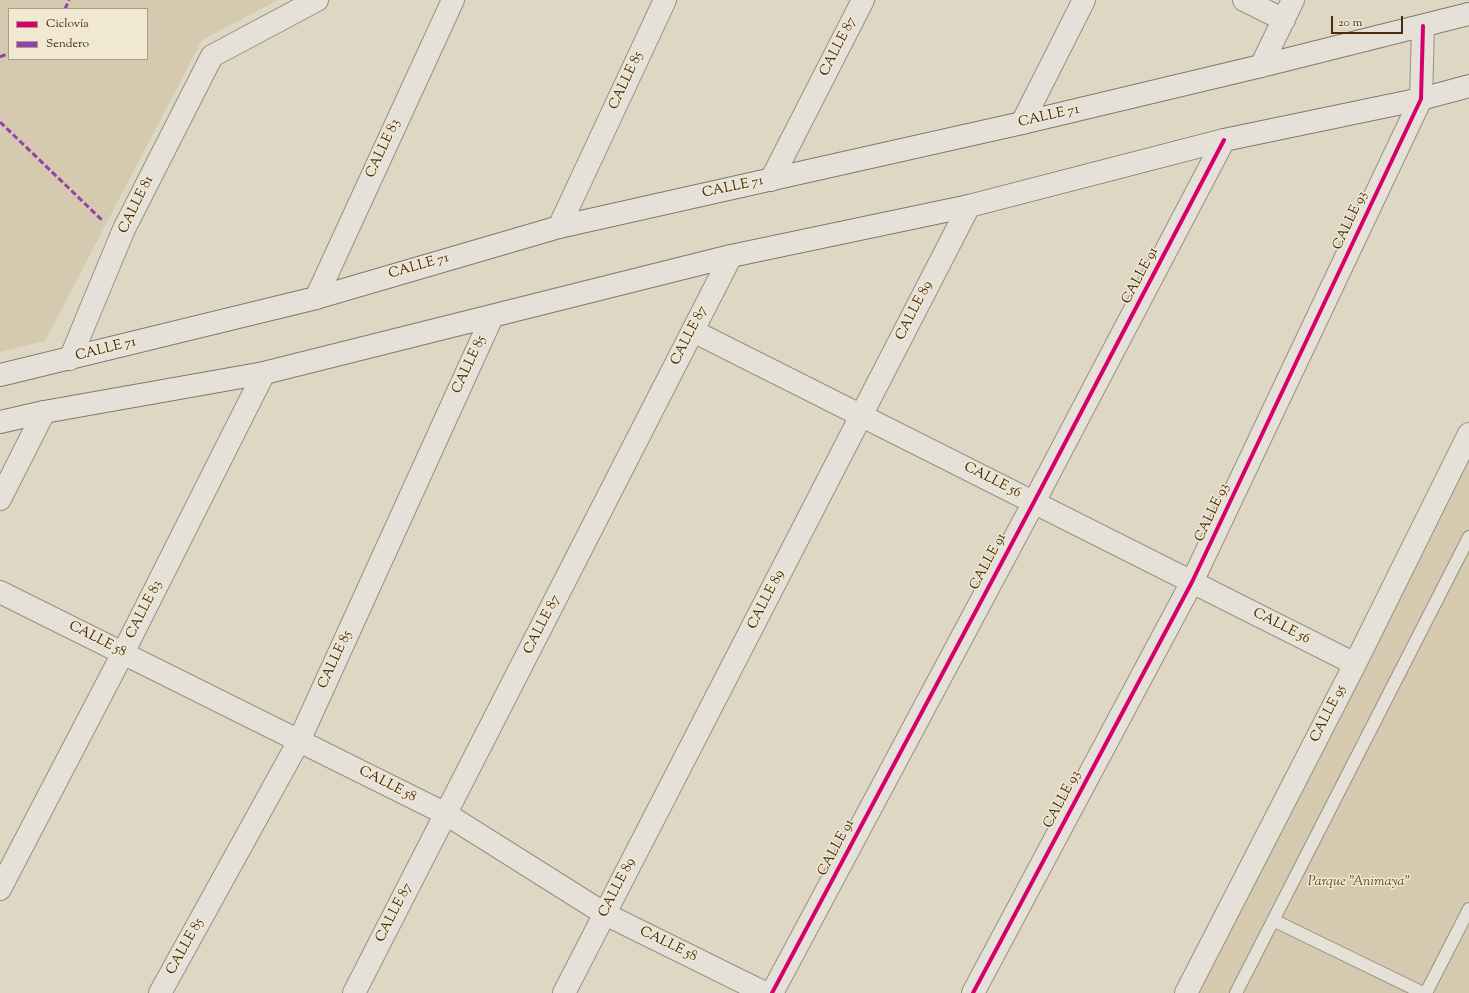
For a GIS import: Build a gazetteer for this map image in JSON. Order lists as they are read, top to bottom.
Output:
{
  "streets": {
    "street": [
      "CALLE 87",
      "CALLE 85",
      "CALLE 71",
      "CALLE 83",
      "CALLE 81",
      "CALLE 93",
      "CALLE 91",
      "CALLE 89",
      "CALLE 56",
      "CALLE 58",
      "CALLE 95"
    ]
  },
  "crossings": [
    ["CALLE 87", "CALLE 71"],
    ["CALLE 87", "CALLE 56"],
    ["CALLE 87", "CALLE 58"],
    ["CALLE 85", "CALLE 71"],
    ["CALLE 85", "CALLE 58"],
    ["CALLE 71", "CALLE 83"],
    ["CALLE 71", "CALLE 81"],
    ["CALLE 71", "CALLE 93"],
    ["CALLE 83", "CALLE 58"],
    ["CALLE 93", "CALLE 56"],
    ["CALLE 91", "CALLE 56"],
    ["CALLE 89", "CALLE 56"],
    ["CALLE 89", "CALLE 58"],
    ["CALLE 56", "CALLE 95"]
  ],
  "parks": ["Parque \"Animaya\""],
  "legend": ["Ciclovía", "Sendero"],
  "scale_bar": "20 m"
}
